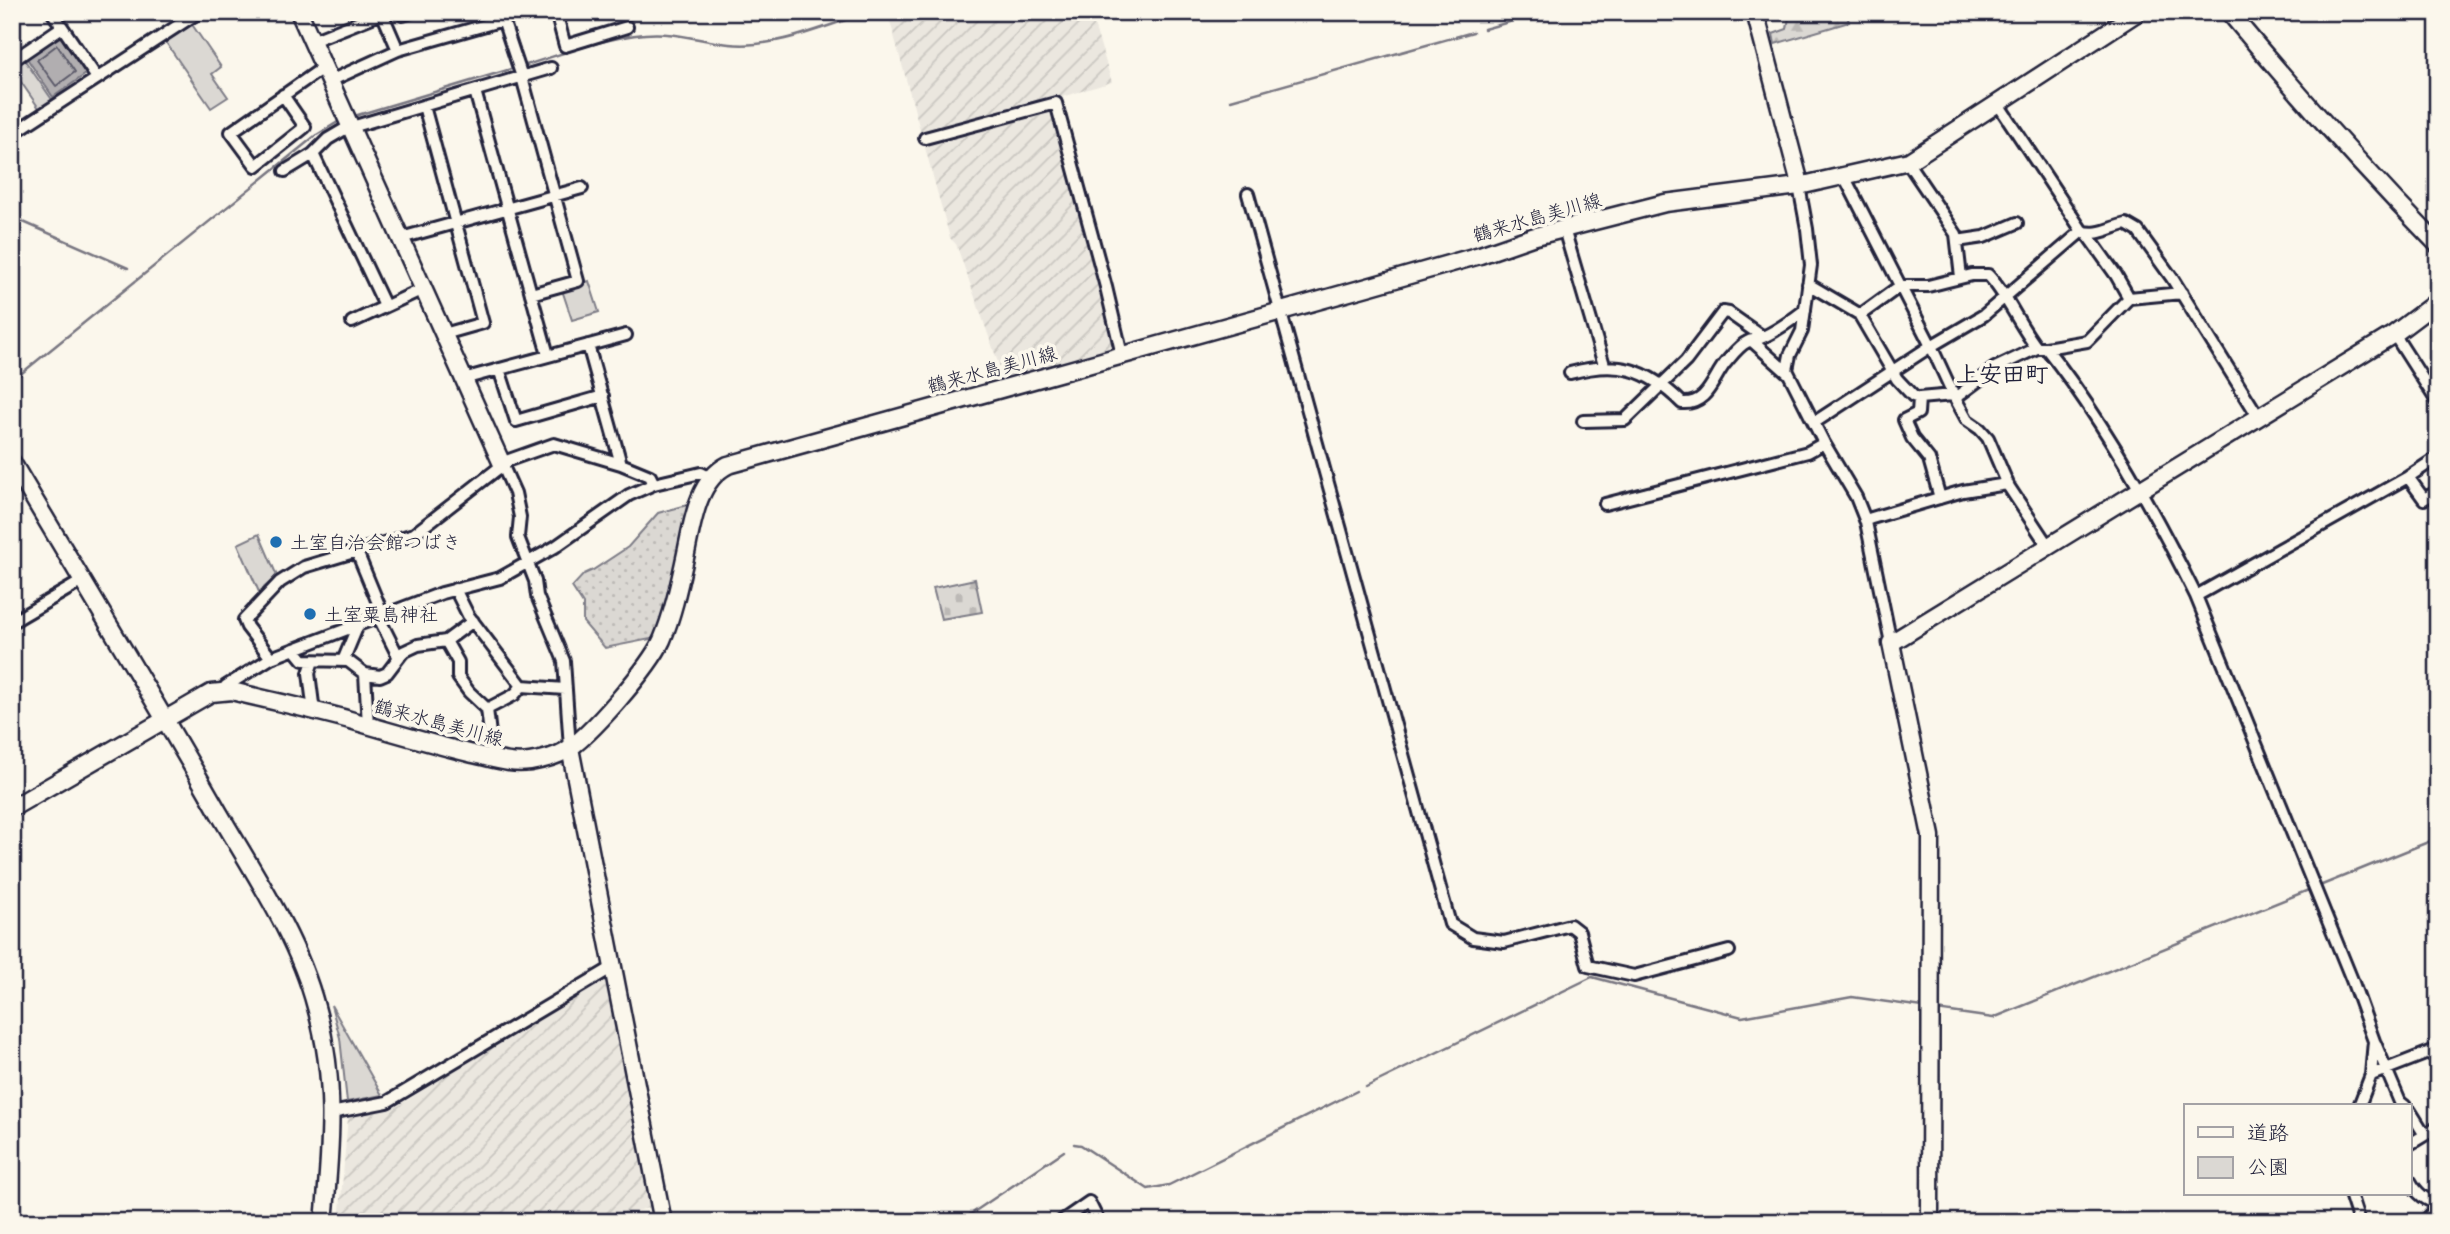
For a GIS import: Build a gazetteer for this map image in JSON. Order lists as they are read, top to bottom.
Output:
{
  "streets": {
    "street": ["鶴来水島美川線"]
  },
  "districts": ["上安田町"],
  "places": ["土室自治会館つばき", "土室粟島神社"],
  "legend": ["道路", "公園"]
}
